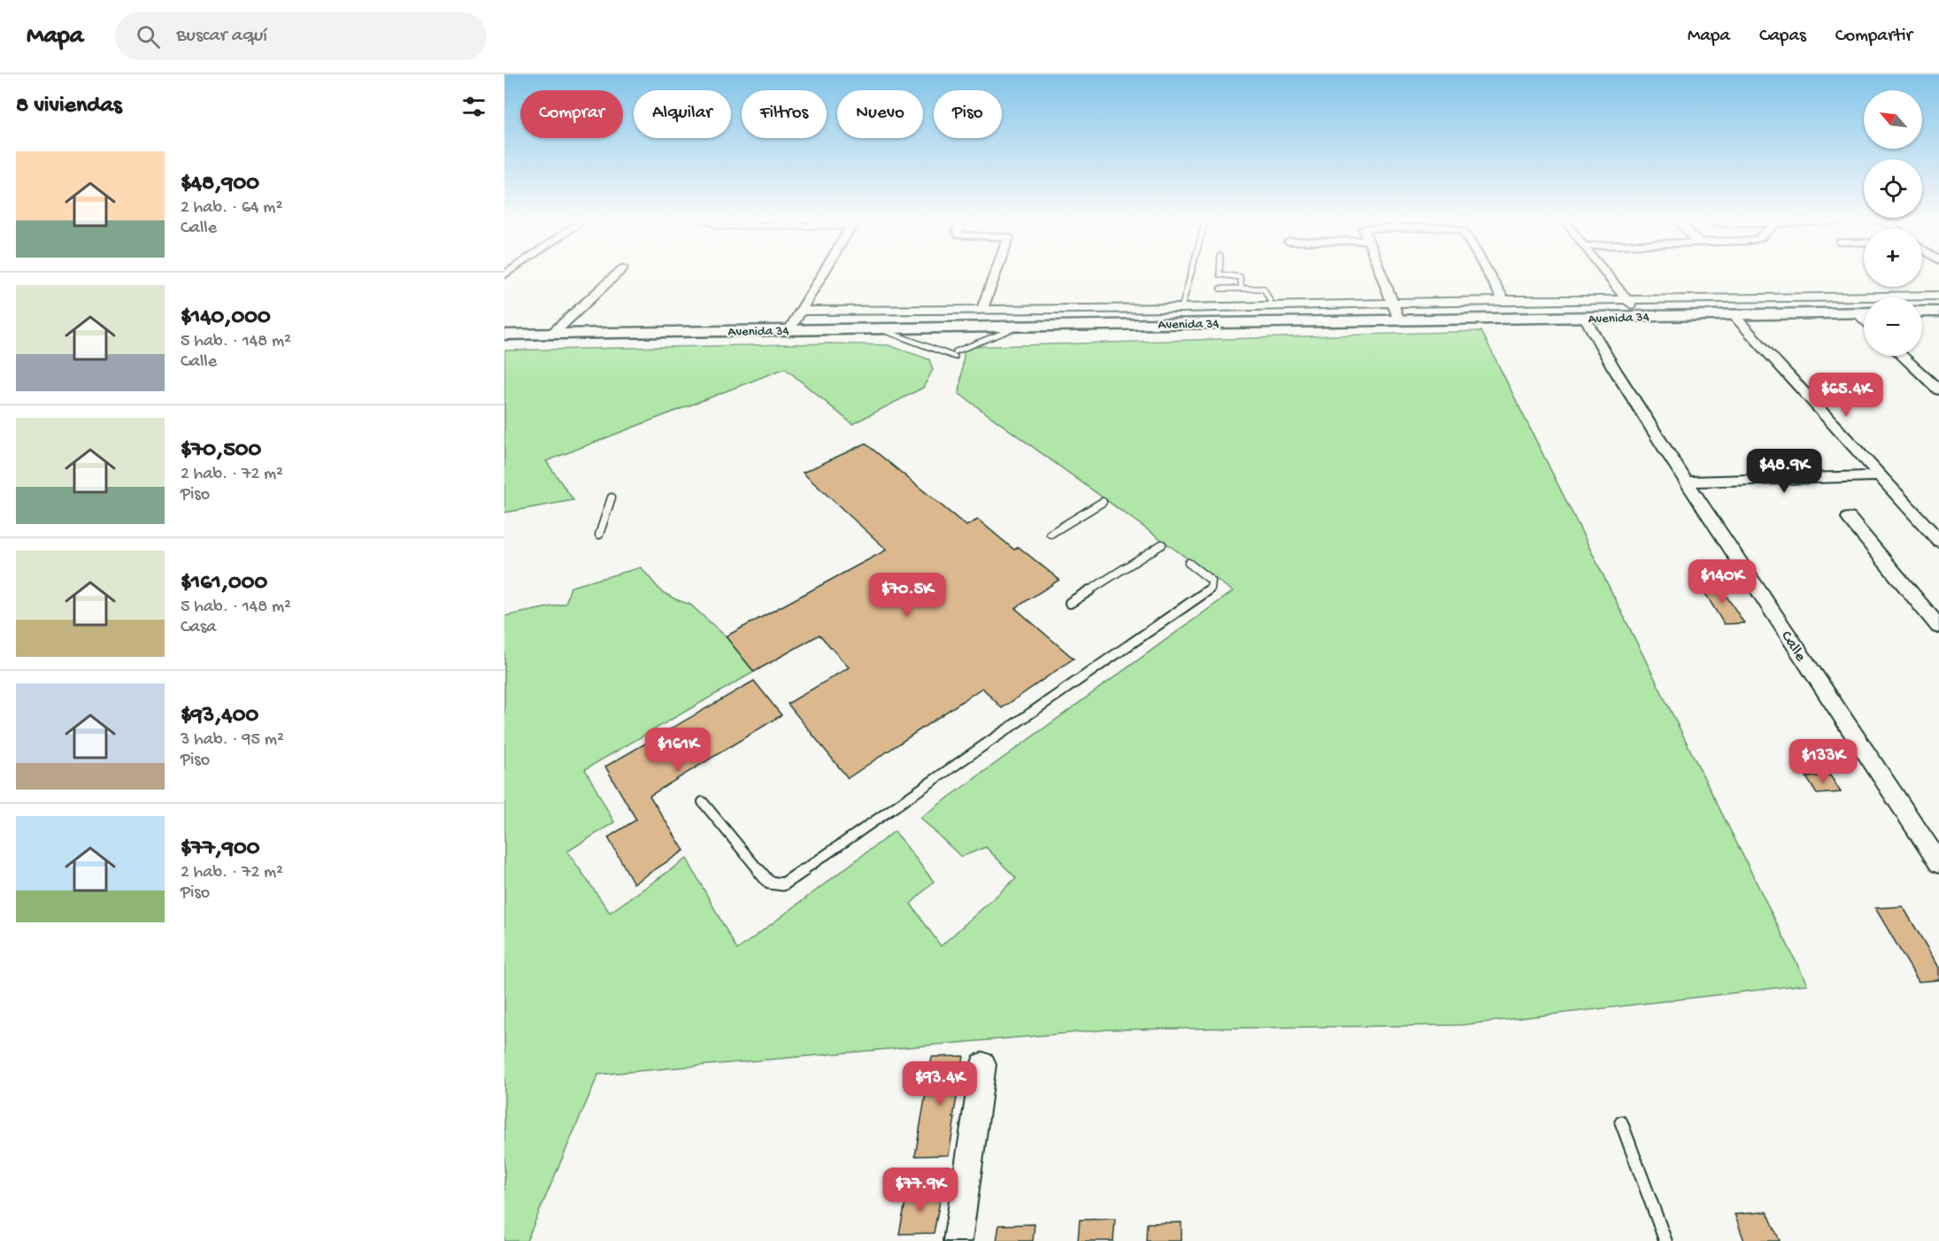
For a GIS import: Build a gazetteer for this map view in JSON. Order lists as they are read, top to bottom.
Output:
{
  "streets": {
    "street": ["Avenida 34", "Calle"]
  },
  "crossings": [
    ["Avenida 34", "Calle"]
  ],
  "north": "top left",
  "page": {
    "header": "Mapa",
    "search": "Buscar aquí",
    "nav": ["Mapa", "Capas", "Compartir"],
    "heading": "8 viviendas",
    "map_buttons": ["+", "−"],
    "chip": [
      "Comprar",
      "Alquilar",
      "Filtros",
      "Nuevo",
      "Piso"
    ],
    "list": [
      {
        "name": "$48,900",
        "note": "2 hab. · 64 m² · Calle"
      },
      {
        "name": "$140,000",
        "note": "5 hab. · 148 m² · Calle"
      },
      {
        "name": "$70,500",
        "note": "2 hab. · 72 m² · Piso"
      },
      {
        "name": "$161,000",
        "note": "5 hab. · 148 m² · Casa"
      },
      {
        "name": "$93,400",
        "note": "3 hab. · 95 m² · Piso"
      },
      {
        "name": "$77,900",
        "note": "2 hab. · 72 m² · Piso"
      }
    ],
    "price": [
      "$65.4K",
      "$48.9K",
      "$140K",
      "$70.5K",
      "$161K",
      "$133K",
      "$93.4K",
      "$77.9K"
    ]
  }
}
